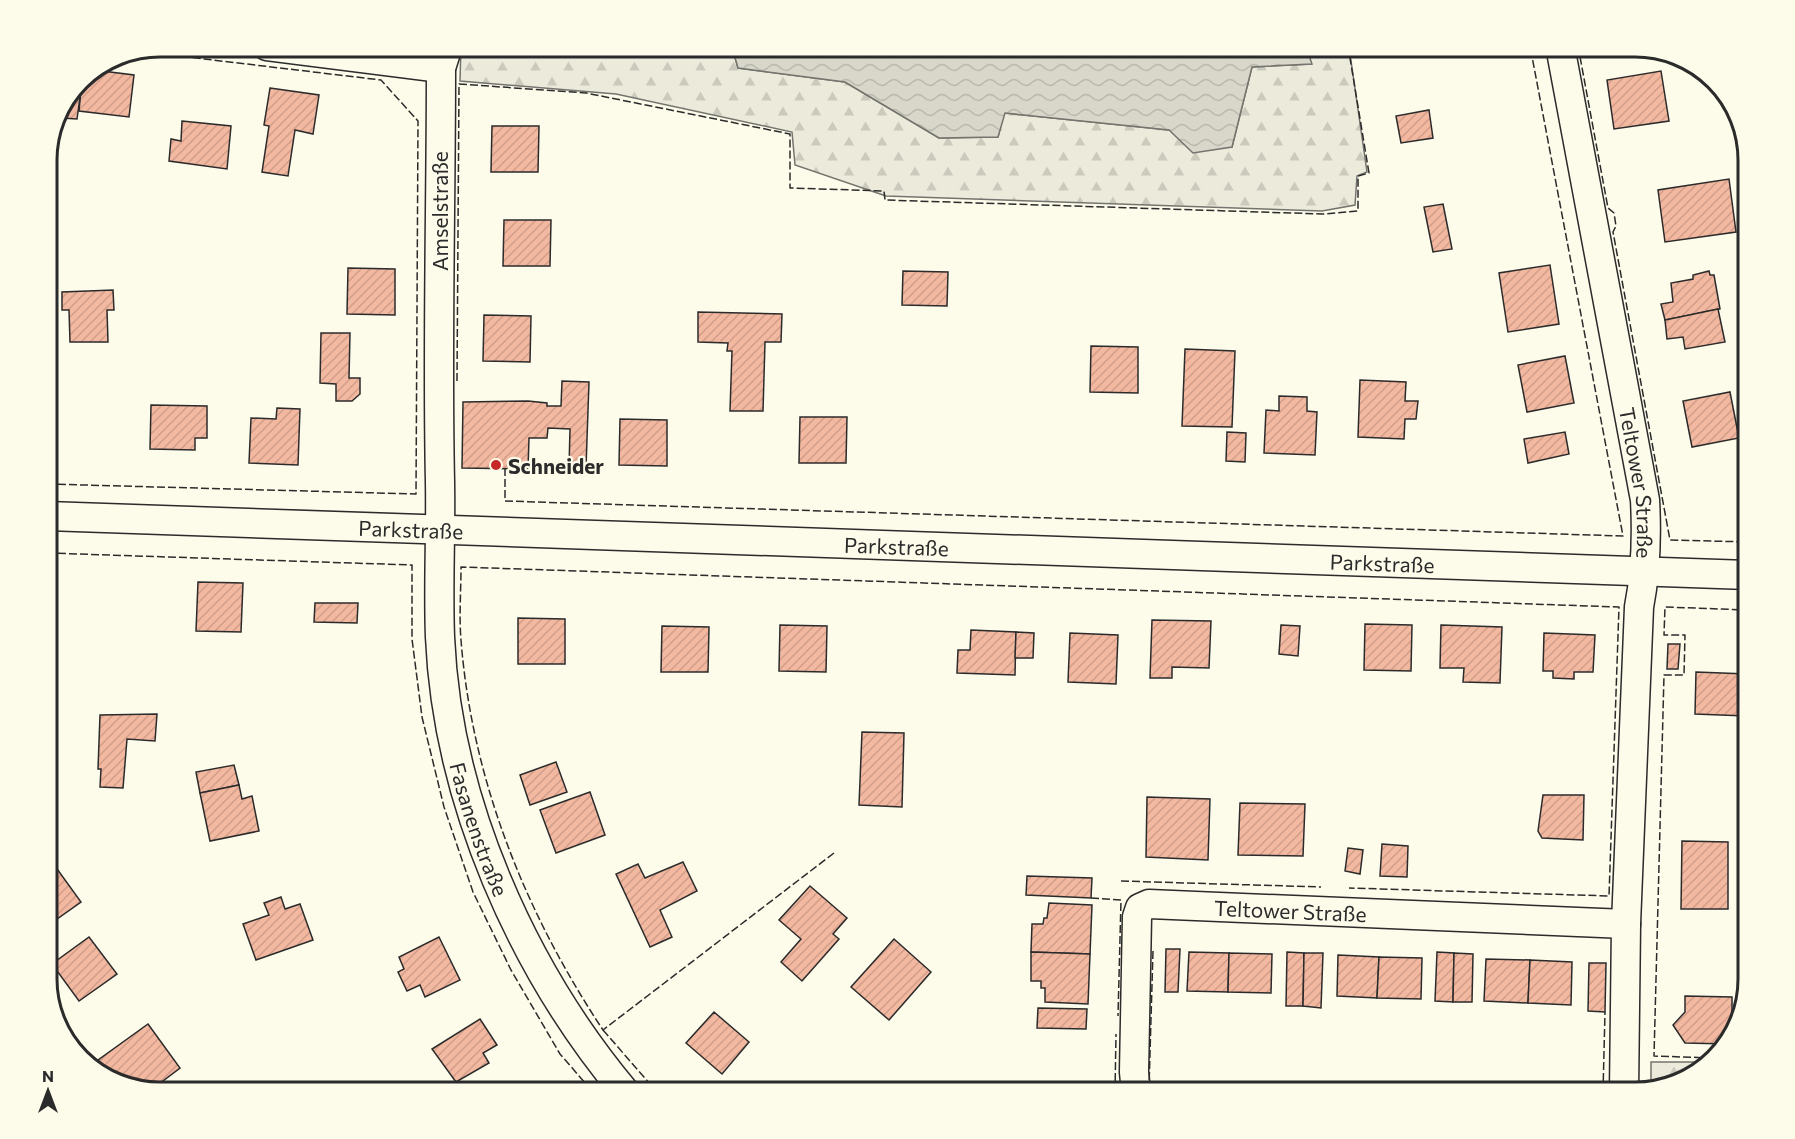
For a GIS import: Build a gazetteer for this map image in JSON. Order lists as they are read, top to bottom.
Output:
{
  "streets": {
    "street": [
      "Amselstraße",
      "Teltower Straße",
      "Parkstraße",
      "Fasanenstraße"
    ]
  },
  "crossings": [
    ["Amselstraße", "Parkstraße"],
    ["Amselstraße", "Fasanenstraße"],
    ["Teltower Straße", "Parkstraße"],
    ["Parkstraße", "Fasanenstraße"]
  ],
  "places": ["Schneider"],
  "north": "top"
}
